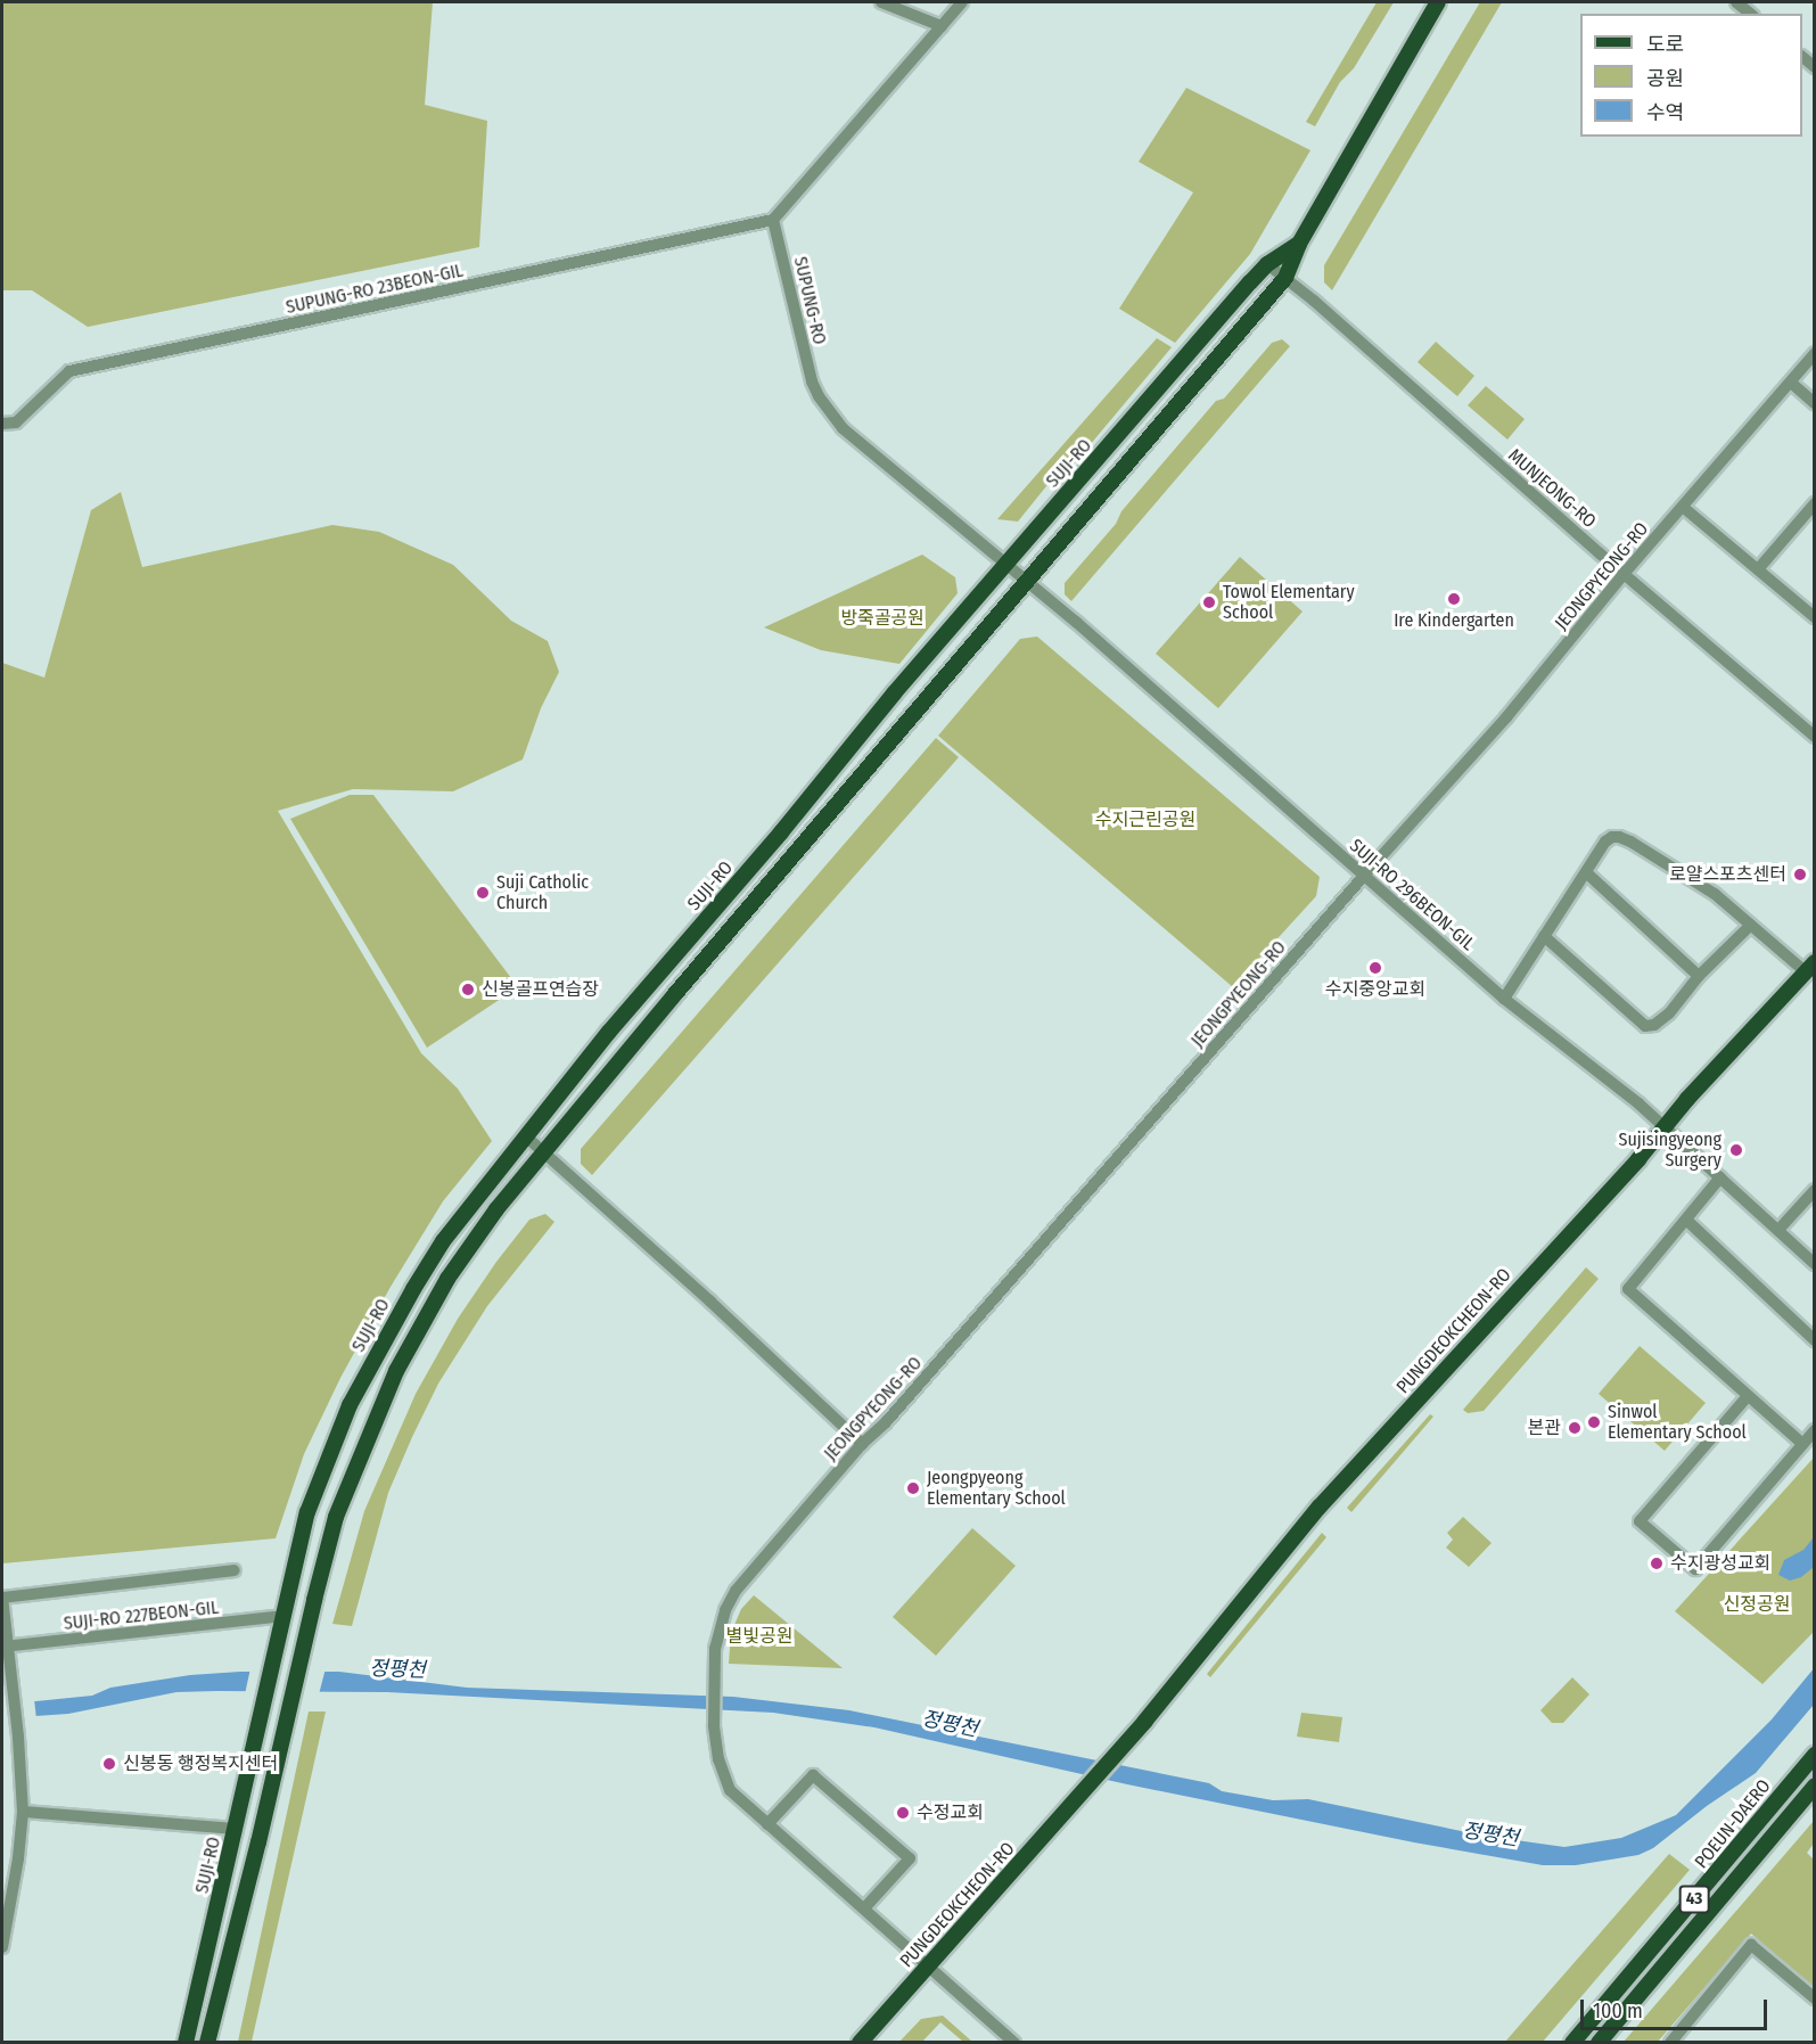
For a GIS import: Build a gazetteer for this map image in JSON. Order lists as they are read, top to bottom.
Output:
{
  "streets": {
    "main road": [
      "SUJI-RO",
      "PUNGDEOKCHEON-RO",
      "POEUN-DAERO",
      "43"
    ],
    "street": [
      "SUPUNG-RO 23BEON-GIL",
      "SUPUNG-RO",
      "MUNJEONG-RO",
      "JEONGPYEONG-RO",
      "SUJI-RO 296BEON-GIL",
      "SUJI-RO 227BEON-GIL"
    ]
  },
  "crossings": [
    ["SUPUNG-RO 23BEON-GIL", "SUPUNG-RO"],
    ["SUPUNG-RO", "SUJI-RO"],
    ["SUPUNG-RO", "SUJI-RO 296BEON-GIL"],
    ["SUJI-RO", "MUNJEONG-RO"],
    ["SUJI-RO", "SUJI-RO 296BEON-GIL"],
    ["SUJI-RO", "SUJI-RO 227BEON-GIL"],
    ["MUNJEONG-RO", "JEONGPYEONG-RO"],
    ["JEONGPYEONG-RO", "SUJI-RO 296BEON-GIL"],
    ["SUJI-RO 296BEON-GIL", "PUNGDEOKCHEON-RO"]
  ],
  "water": ["정평천"],
  "parks": [
    "방죽골공원",
    "수지근린공원",
    "신정공원",
    "별빛공원"
  ],
  "places": [
    "Ire Kindergarten",
    "Towol Elementary School",
    "로얄스포츠센터",
    "Suji Catholic Church",
    "수지중앙교회",
    "신봉골프연습장",
    "Sujisingyeong Surgery",
    "Sinwol Elementary School",
    "본관",
    "Jeongpyeong Elementary School",
    "수지광성교회",
    "신봉동 행정복지센터",
    "수정교회"
  ],
  "legend": ["도로", "공원", "수역"],
  "scale_bar": "100 m"
}
